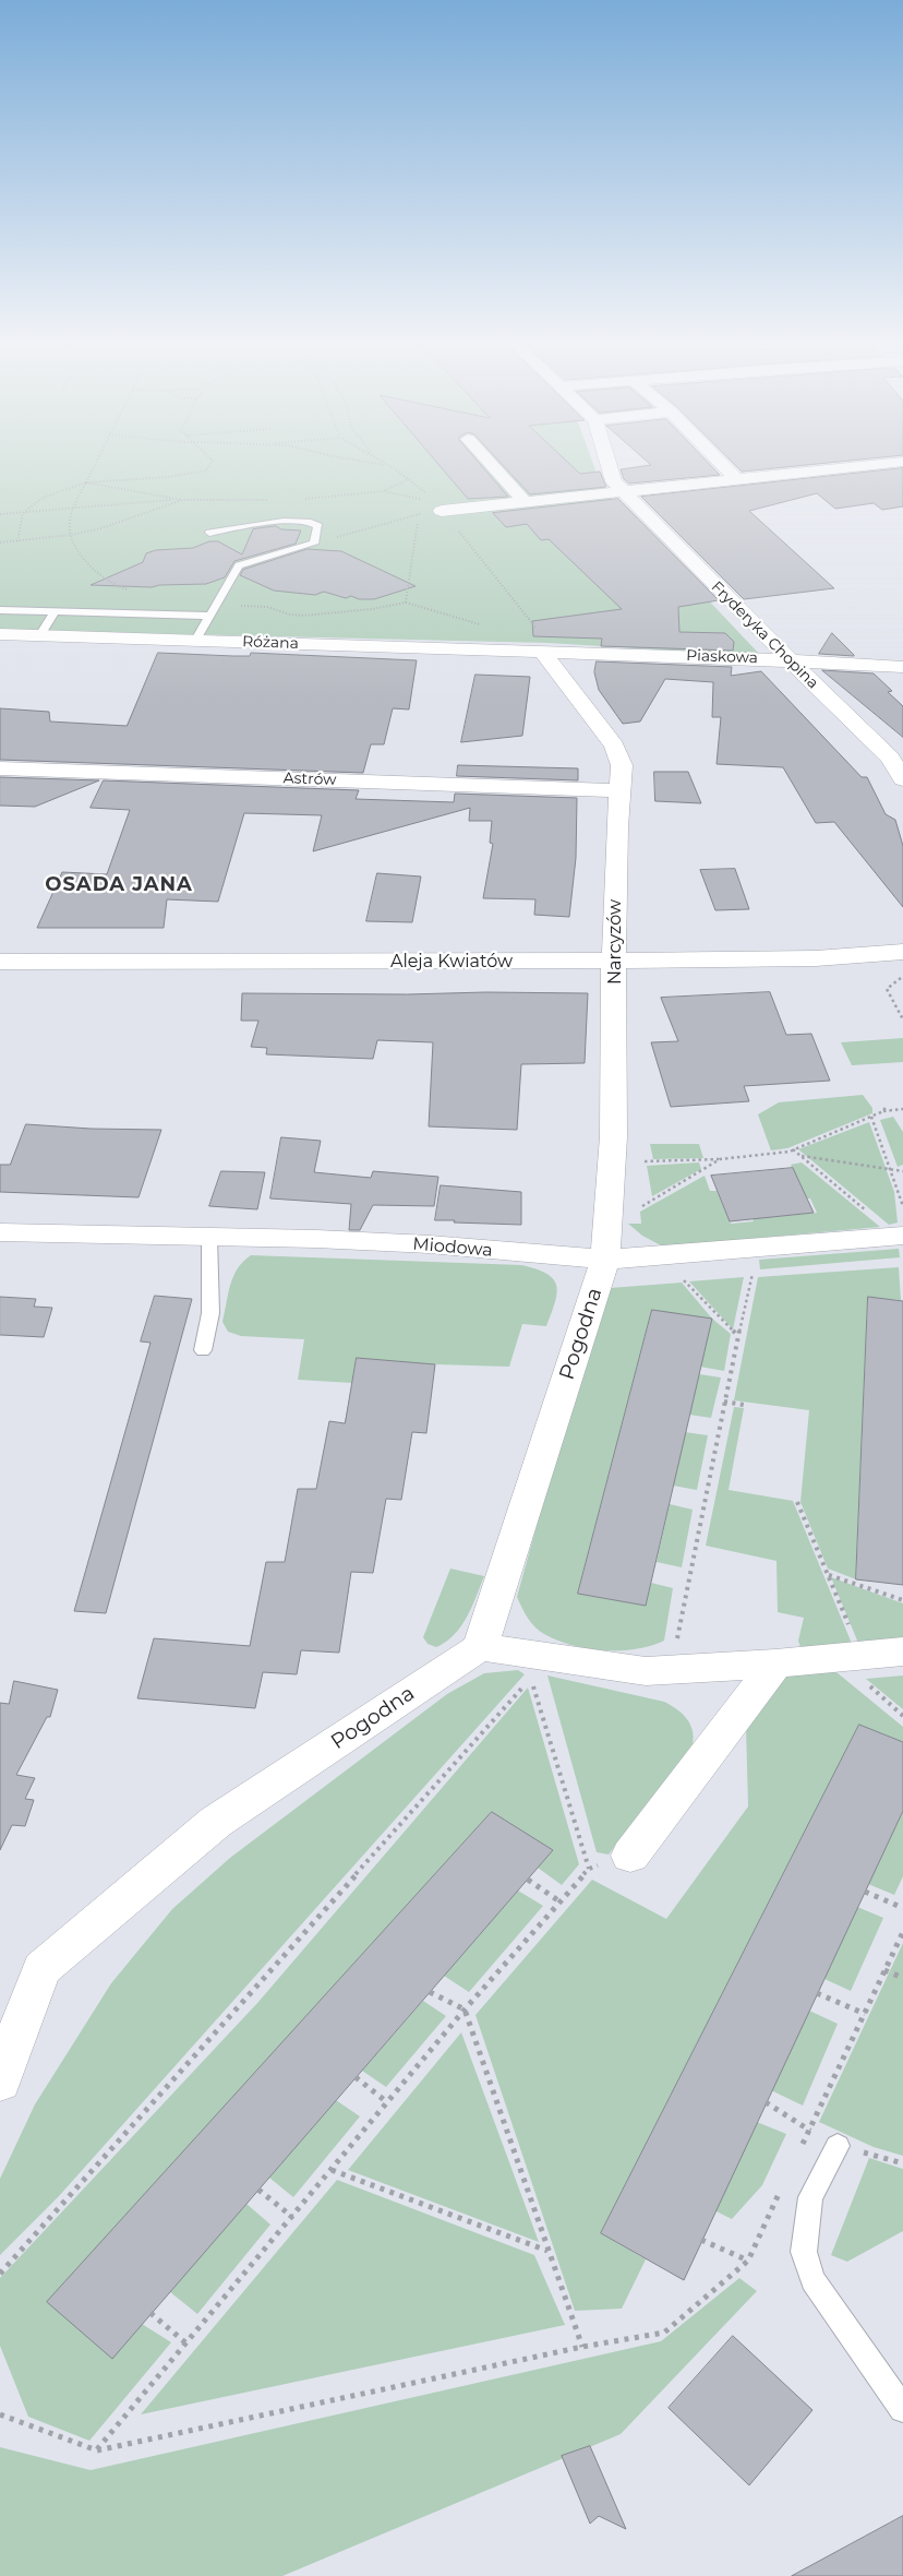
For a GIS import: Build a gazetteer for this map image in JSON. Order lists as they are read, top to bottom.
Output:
{
  "streets": {
    "street": [
      "Fryderyka Chopina",
      "Różana",
      "Piaskowa",
      "Astrów",
      "Narcyzów",
      "Aleja Kwiatów",
      "Miodowa",
      "Pogodna"
    ]
  },
  "crossings": [
    ["Fryderyka Chopina", "Piaskowa"],
    ["Różana", "Piaskowa"],
    ["Różana", "Narcyzów"],
    ["Piaskowa", "Narcyzów"],
    ["Astrów", "Narcyzów"],
    ["Narcyzów", "Aleja Kwiatów"],
    ["Narcyzów", "Miodowa"],
    ["Narcyzów", "Pogodna"],
    ["Miodowa", "Pogodna"]
  ],
  "districts": ["OSADA JANA"]
}
